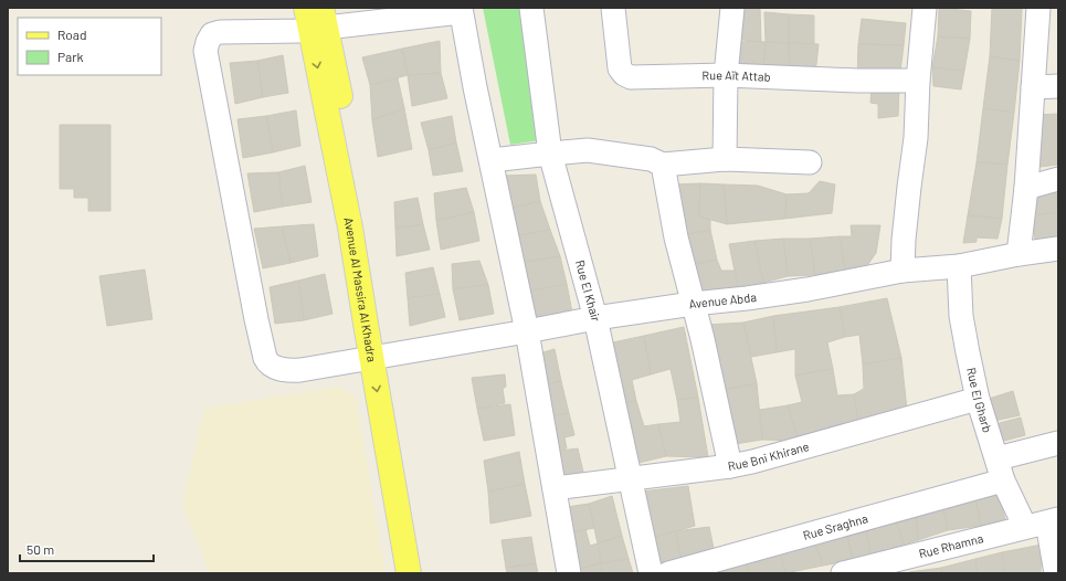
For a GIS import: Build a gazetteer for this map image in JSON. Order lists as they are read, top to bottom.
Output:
{
  "streets": {
    "main road": ["Avenue Al Massira Al Khadra"],
    "street": [
      "Rue Aït Attab",
      "Rue El Khair",
      "Avenue Abda",
      "Rue El Gharb",
      "Rue Bni Khirane",
      "Rue Sraghna",
      "Rue Rhamna"
    ]
  },
  "crossings": [
    ["Avenue Al Massira Al Khadra", "Avenue Abda"],
    ["Rue El Khair", "Avenue Abda"],
    ["Rue El Khair", "Rue Bni Khirane"],
    ["Avenue Abda", "Rue El Gharb"],
    ["Rue El Gharb", "Rue Bni Khirane"],
    ["Rue El Gharb", "Rue Sraghna"],
    ["Rue El Gharb", "Rue Rhamna"]
  ],
  "legend": ["Road", "Park"],
  "scale_bar": "50 m"
}
